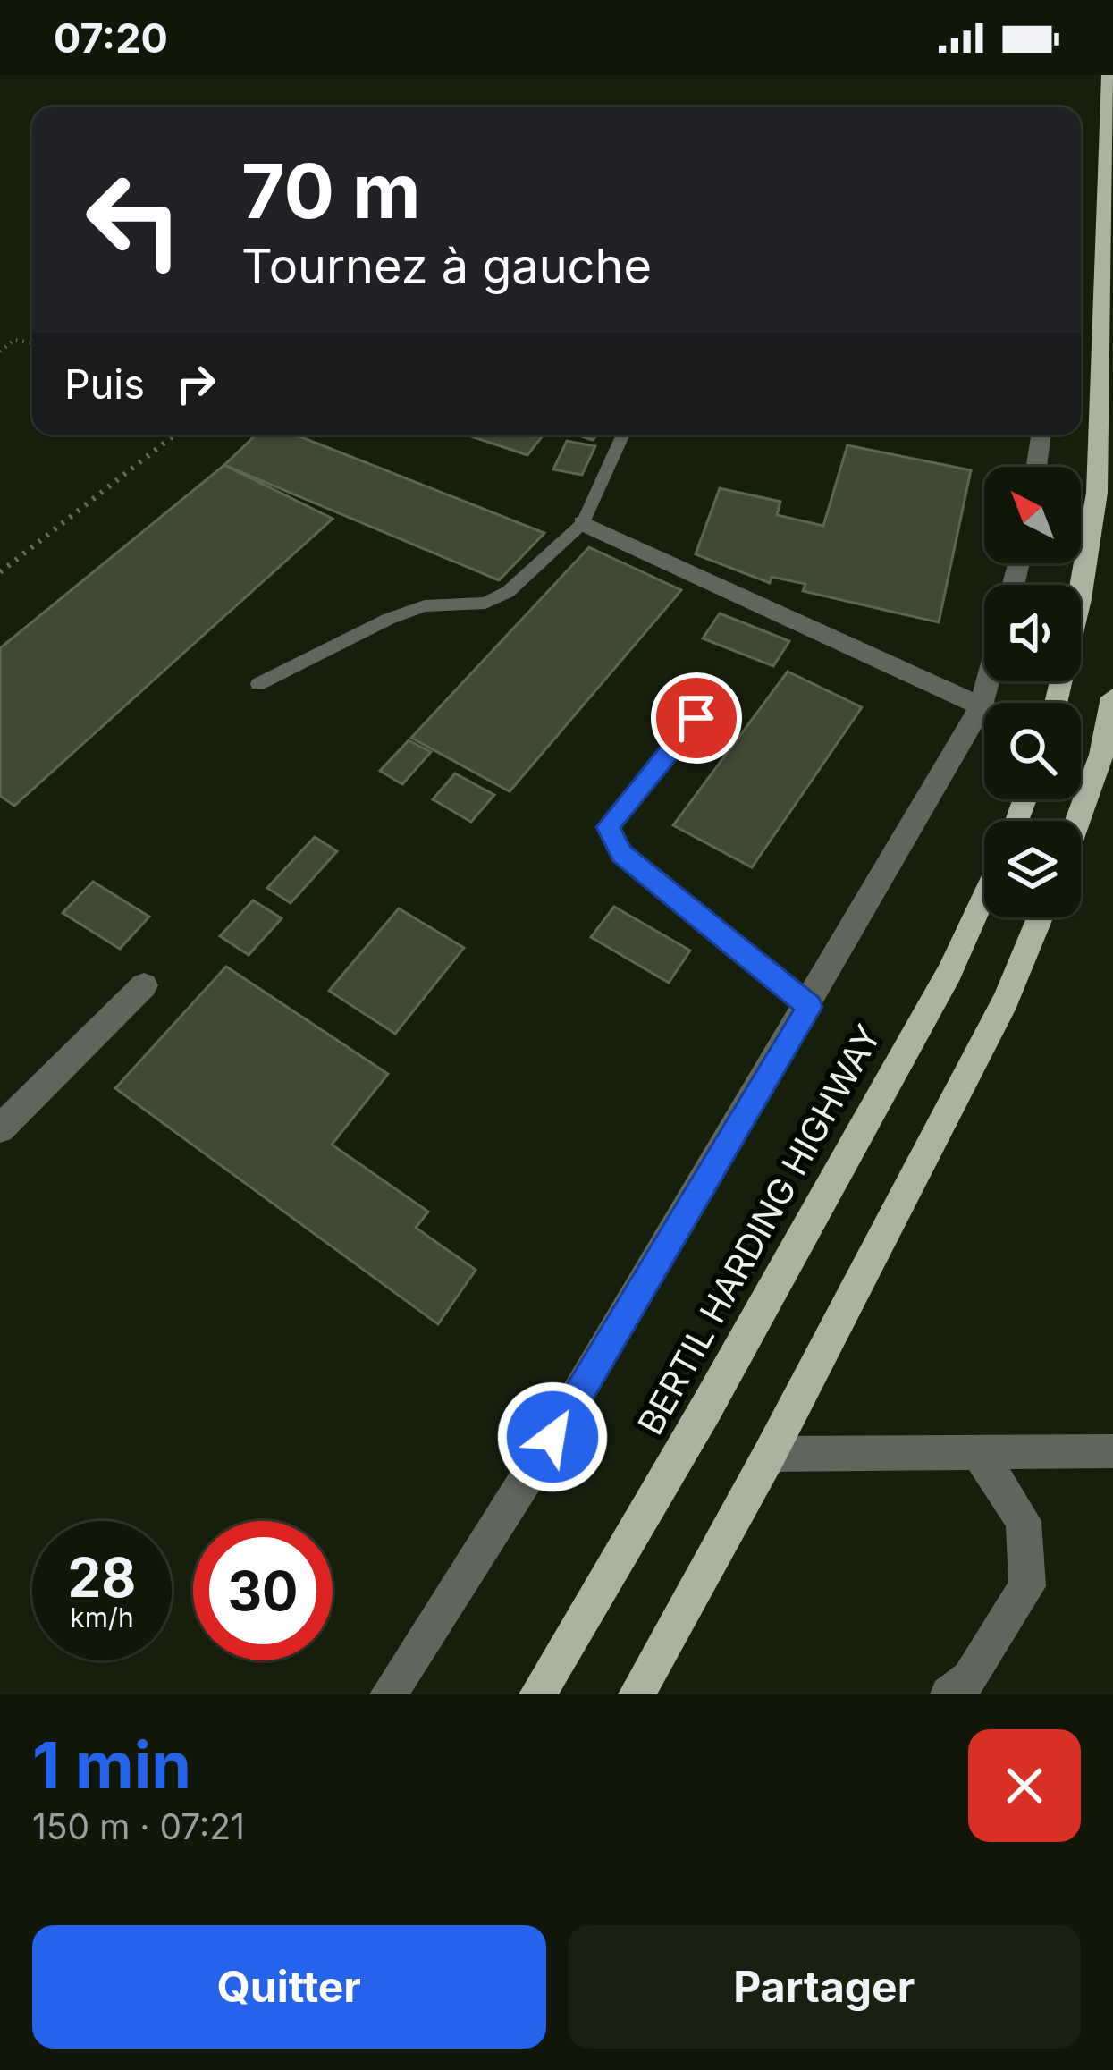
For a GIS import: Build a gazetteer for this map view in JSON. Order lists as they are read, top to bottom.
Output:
{
  "streets": {
    "main road": ["BERTIL HARDING HIGHWAY"]
  },
  "north": "top left",
  "page": {
    "status": "07:20",
    "turn": ["70 m", "Tournez à gauche"],
    "then": "Puis",
    "speed": "28 km/h",
    "limit": "30",
    "heading": ["1 min", "150 m · 07:21"],
    "buttons": ["Quitter", "Partager"]
  }
}
